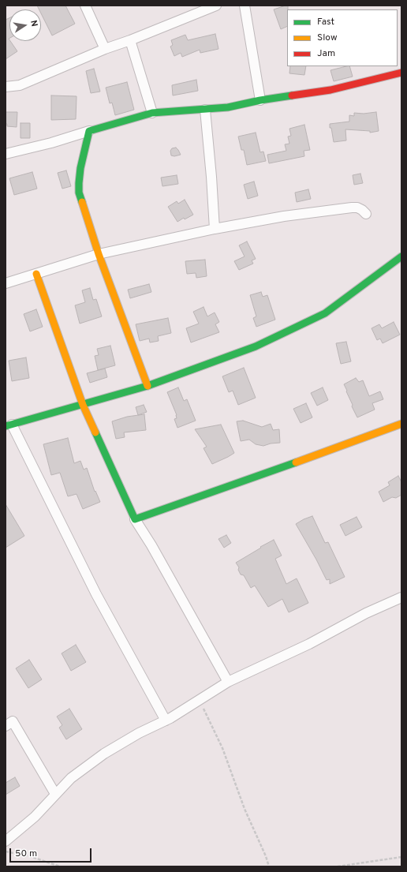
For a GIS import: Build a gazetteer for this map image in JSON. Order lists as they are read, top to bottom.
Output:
{
  "legend": ["Fast", "Slow", "Jam"],
  "scale_bar": "50 m",
  "north": "right"
}
